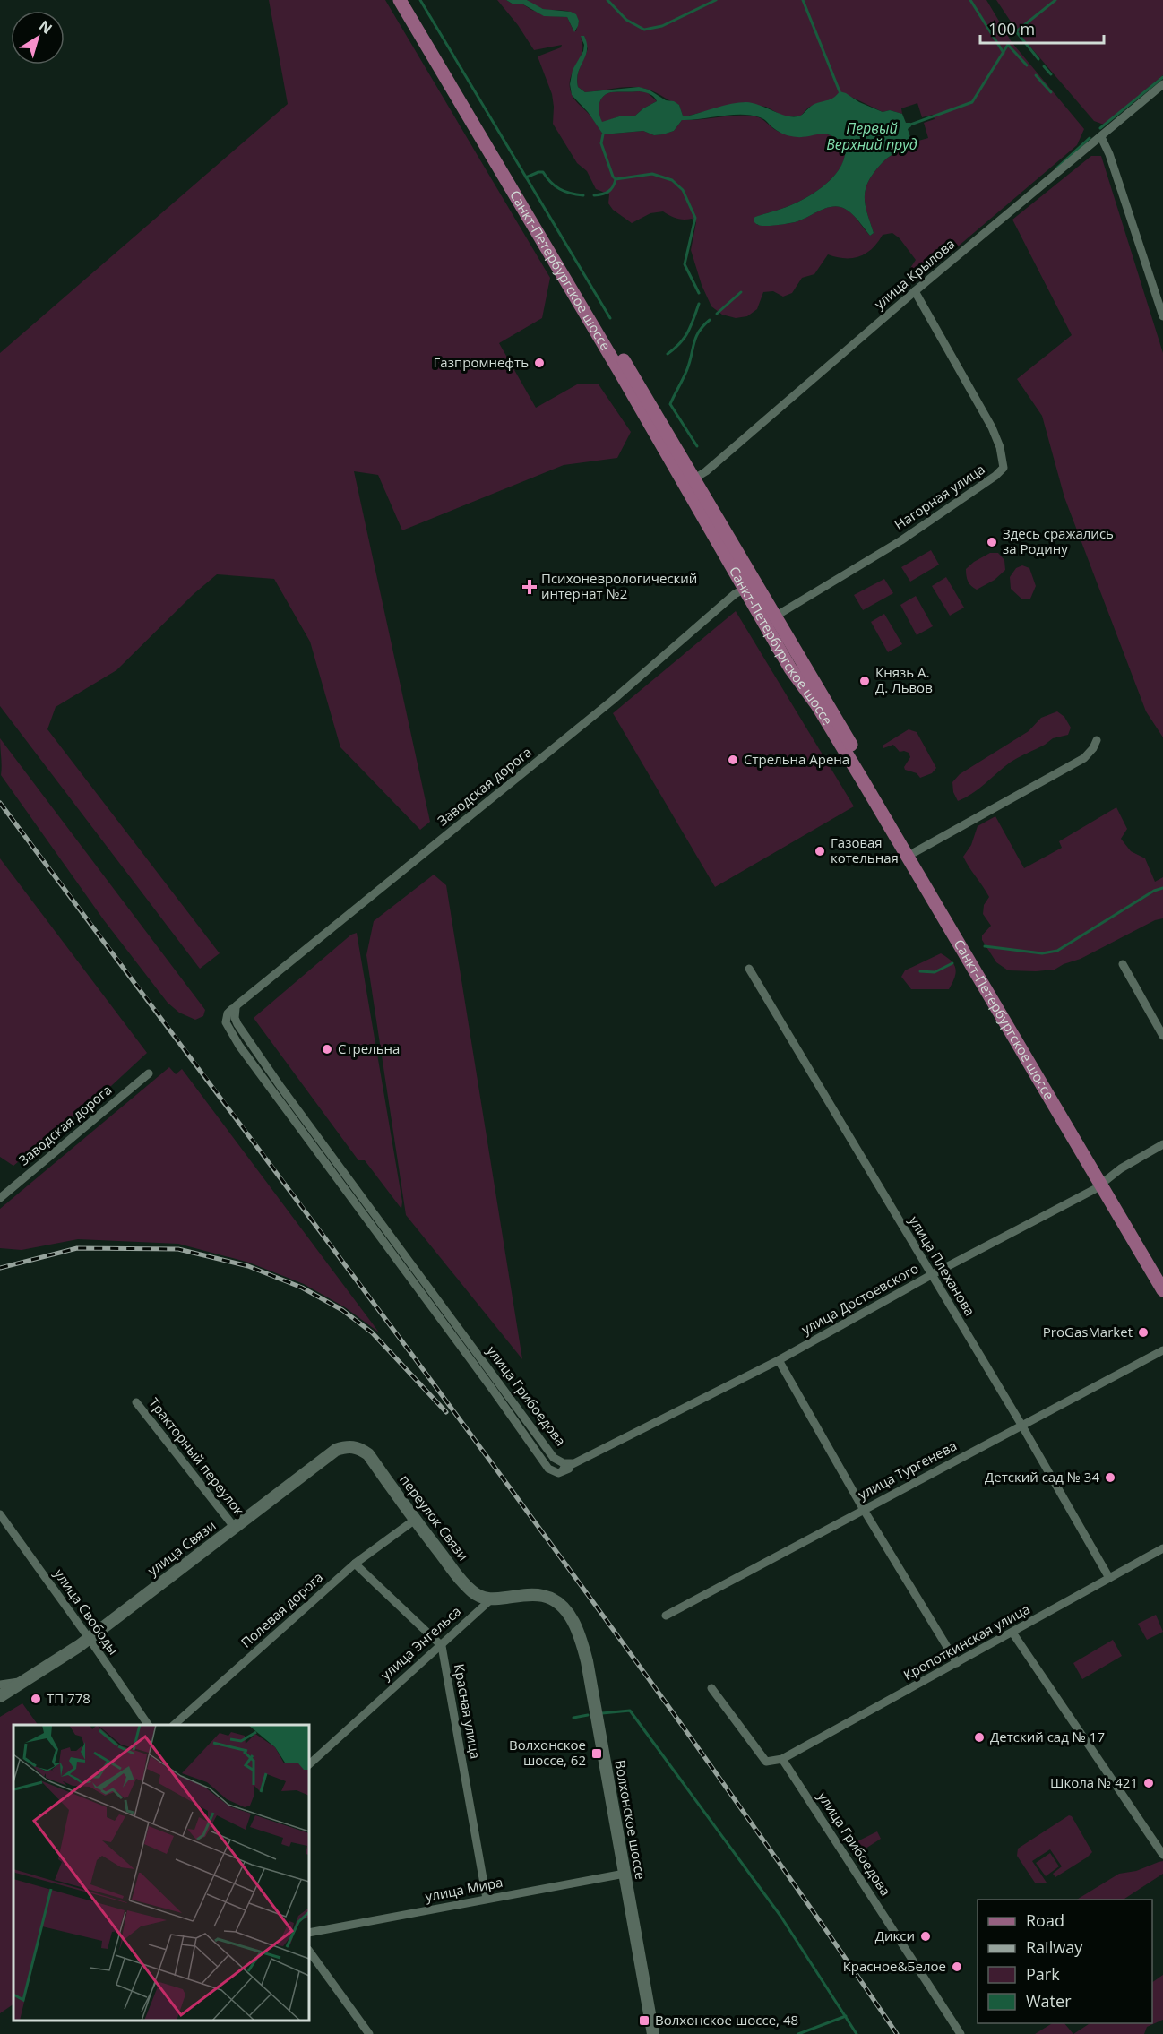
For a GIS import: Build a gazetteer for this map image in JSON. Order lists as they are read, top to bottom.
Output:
{
  "streets": {
    "main road": ["Санкт-Петербургское шоссе"],
    "street": [
      "улица Крылова",
      "Нагорная улица",
      "Заводская дорога",
      "улица Плеханова",
      "улица Достоевского",
      "улица Грибоедова",
      "Тракторный переулок",
      "улица Тургенева",
      "переулок Связи",
      "улица Связи",
      "Полевая дорога",
      "улица Свободы",
      "Кропоткинская улица",
      "улица Энгельса",
      "Красная улица",
      "Волхонское шоссе",
      "улица Мира"
    ]
  },
  "crossings": [
    ["Санкт-Петербургское шоссе", "улица Крылова"],
    ["Санкт-Петербургское шоссе", "Нагорная улица"],
    ["Санкт-Петербургское шоссе", "Заводская дорога"],
    ["Санкт-Петербургское шоссе", "улица Достоевского"],
    ["улица Крылова", "Нагорная улица"],
    ["Заводская дорога", "улица Грибоедова"],
    ["улица Плеханова", "улица Достоевского"],
    ["улица Плеханова", "улица Тургенева"],
    ["улица Плеханова", "Кропоткинская улица"],
    ["улица Достоевского", "улица Грибоедова"],
    ["улица Грибоедова", "Кропоткинская улица"],
    ["Тракторный переулок", "улица Связи"],
    ["переулок Связи", "улица Связи"],
    ["переулок Связи", "Полевая дорога"],
    ["переулок Связи", "улица Энгельса"],
    ["переулок Связи", "Волхонское шоссе"],
    ["улица Связи", "улица Свободы"],
    ["улица Энгельса", "Красная улица"],
    ["улица Энгельса", "Волхонское шоссе"],
    ["Красная улица", "улица Мира"],
    ["Волхонское шоссе", "улица Мира"]
  ],
  "water": ["Первый Верхний пруд"],
  "places": {
    "other": [
      "Газпромнефть",
      "Здесь сражались за Родину",
      "Князь А. Д. Львов",
      "Стрельна Арена",
      "Газовая котельная",
      "Стрельна",
      "ProGasMarket",
      "Детский сад № 34",
      "ТП 778",
      "Детский сад № 17",
      "Школа № 421",
      "Дикси",
      "Красное&Белое"
    ],
    "health": ["Психоневрологический интернат №2"],
    "transit": ["Волхонское шоссе, 62", "Волхонское шоссе, 48"]
  },
  "legend": [
    "Road",
    "Railway",
    "Park",
    "Water"
  ],
  "scale_bar": "100 m",
  "north": "top right"
}
